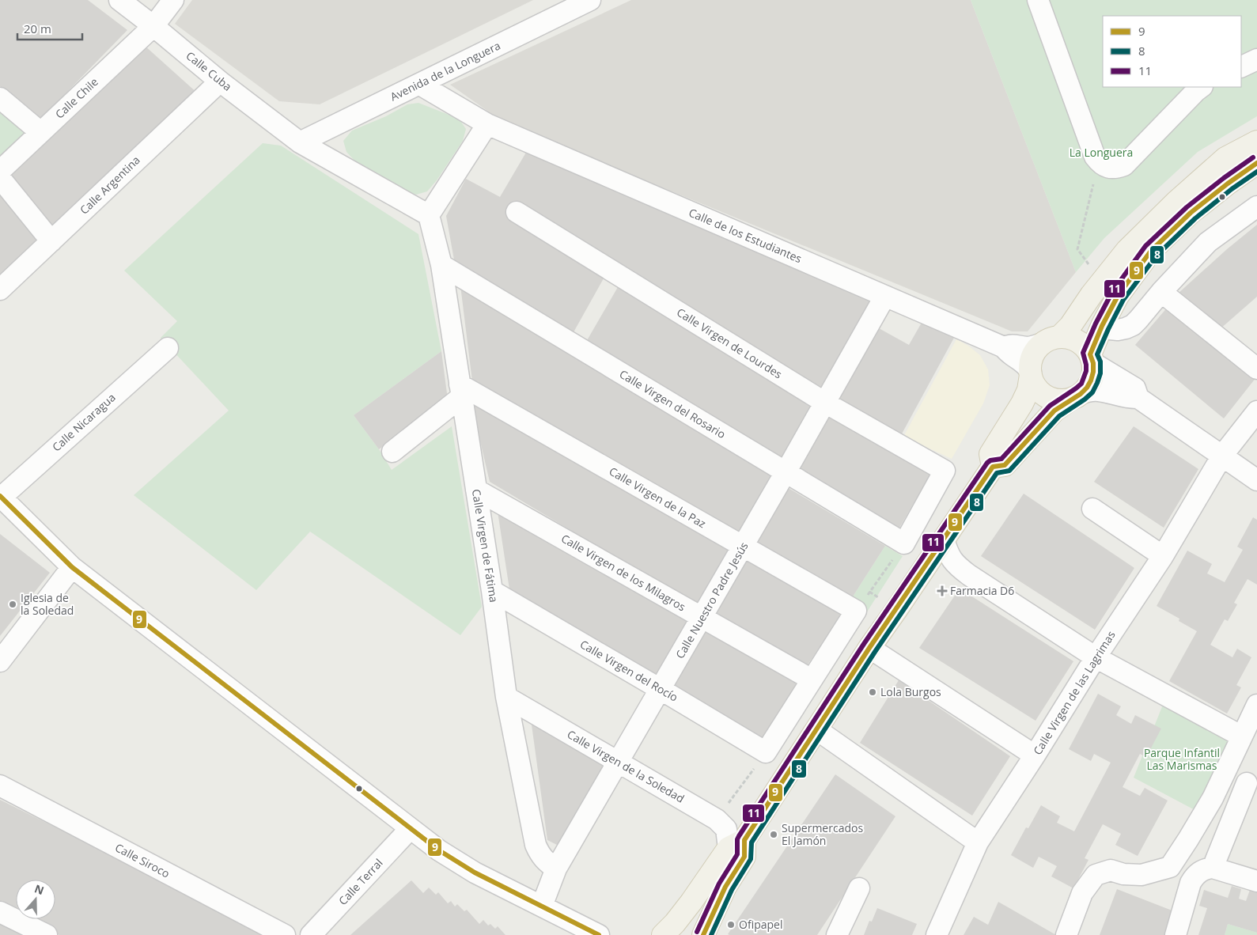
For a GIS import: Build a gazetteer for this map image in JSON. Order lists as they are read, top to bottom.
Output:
{
  "streets": {
    "street": [
      "Calle Cuba",
      "Avenida de la Longuera",
      "Calle Chile",
      "Calle Argentina",
      "Calle de los Estudiantes",
      "Calle Virgen de Lourdes",
      "Calle Virgen del Rosario",
      "Calle Nicaragua",
      "Calle Virgen de la Paz",
      "Calle Virgen de Fátima",
      "Calle Virgen de los Milagros",
      "Calle Nuestro Padre Jesús",
      "Calle Virgen del Rocío",
      "Calle Virgen de las Lagrimas",
      "Calle Virgen de la Soledad",
      "Calle Siroco",
      "Calle Terral"
    ]
  },
  "crossings": [
    ["Calle Cuba", "Avenida de la Longuera"],
    ["Calle Cuba", "Calle Chile"],
    ["Calle Cuba", "Calle Argentina"],
    ["Calle Cuba", "Calle Virgen de Fátima"],
    ["Avenida de la Longuera", "Calle de los Estudiantes"],
    ["Calle de los Estudiantes", "Calle Nuestro Padre Jesús"],
    ["Calle Virgen de Lourdes", "Calle Virgen del Rosario"],
    ["Calle Virgen de Lourdes", "Calle Nuestro Padre Jesús"],
    ["Calle Virgen del Rosario", "Calle Virgen de Fátima"],
    ["Calle Virgen del Rosario", "Calle Nuestro Padre Jesús"],
    ["Calle Virgen de la Paz", "Calle Virgen de Fátima"],
    ["Calle Virgen de la Paz", "Calle Nuestro Padre Jesús"],
    ["Calle Virgen de Fátima", "Calle Virgen de los Milagros"],
    ["Calle Virgen de Fátima", "Calle Nuestro Padre Jesús"],
    ["Calle Virgen de Fátima", "Calle Virgen del Rocío"],
    ["Calle Virgen de Fátima", "Calle Virgen de la Soledad"],
    ["Calle Virgen de los Milagros", "Calle Nuestro Padre Jesús"],
    ["Calle Nuestro Padre Jesús", "Calle Virgen del Rocío"],
    ["Calle Nuestro Padre Jesús", "Calle Virgen de la Soledad"]
  ],
  "parks": ["La Longuera", "Parque Infantil Las Marismas"],
  "places": {
    "health": ["Farmacia D6"],
    "other": [
      "Iglesia de la Soledad",
      "Lola Burgos",
      "Supermercados El Jamón",
      "Ofipapel"
    ]
  },
  "lines": ["transit line 11", "transit line 9", "transit line 8"],
  "legend": ["9", "8", "11"],
  "scale_bar": "20 m",
  "north": "top"
}
